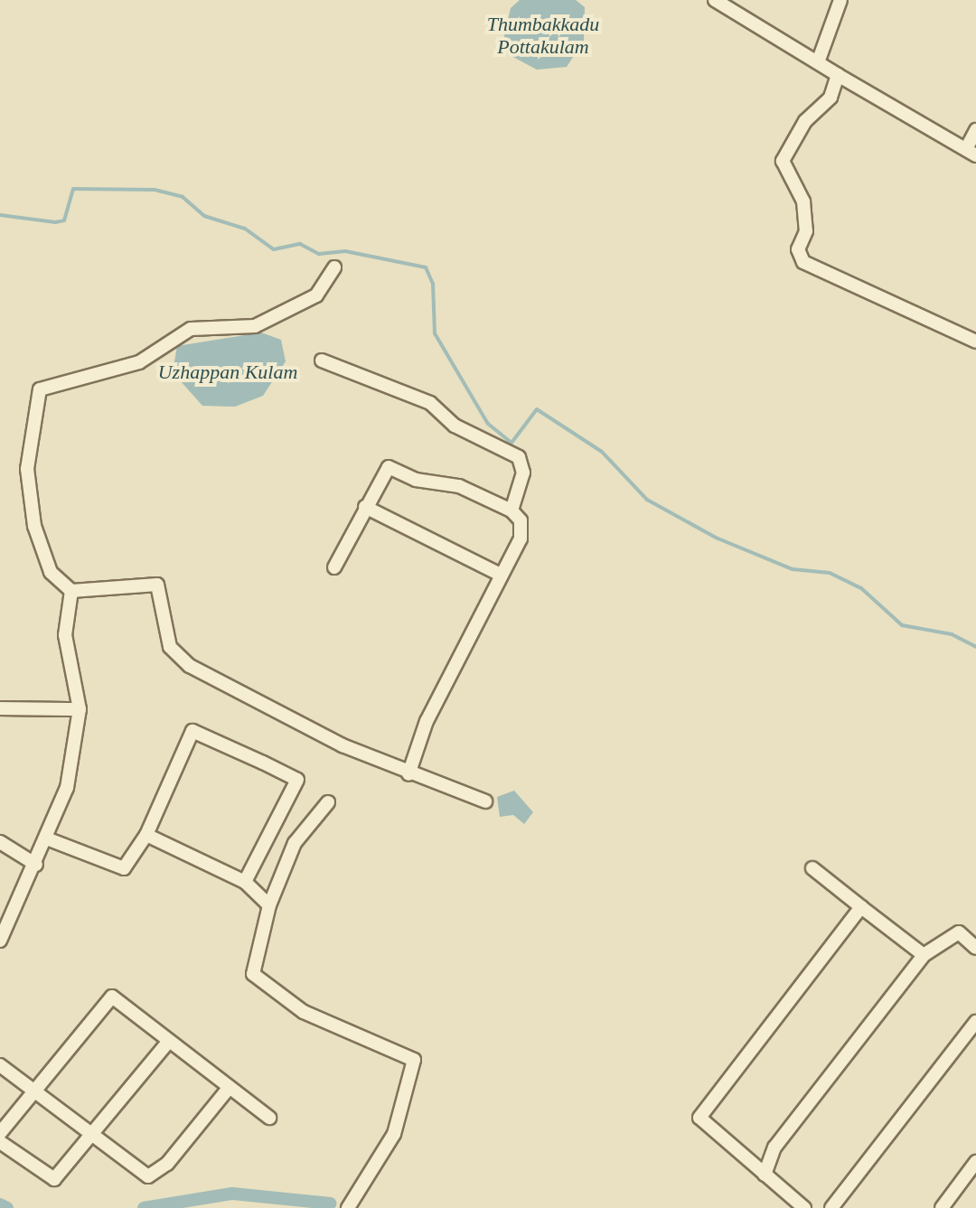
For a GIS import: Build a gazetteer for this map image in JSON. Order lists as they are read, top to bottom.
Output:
{
  "water": ["Thumbakkadu Pottakulam", "Uzhappan Kulam"]
}
